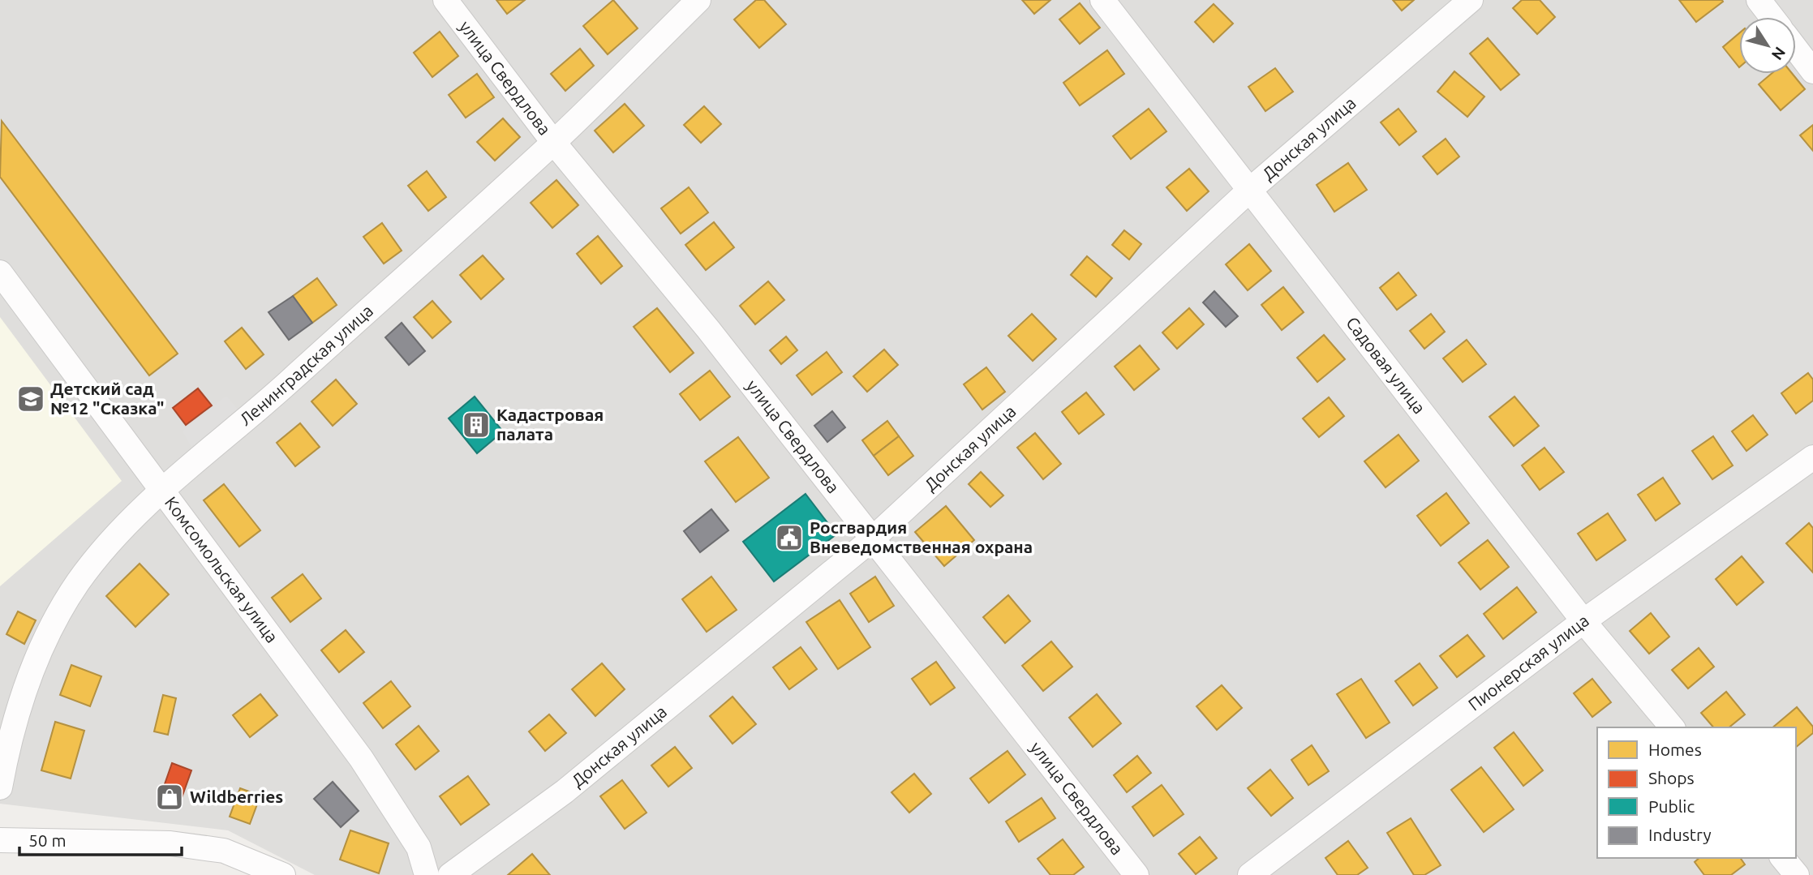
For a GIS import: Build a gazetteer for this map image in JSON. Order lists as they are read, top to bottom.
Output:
{
  "streets": {
    "street": [
      "улица Свердлова",
      "Донская улица",
      "Ленинградская улица",
      "Садовая улица",
      "Комсомольская улица",
      "Пионерская улица"
    ]
  },
  "crossings": [
    ["улица Свердлова", "Донская улица"],
    ["улица Свердлова", "Ленинградская улица"],
    ["Донская улица", "Садовая улица"],
    ["Ленинградская улица", "Комсомольская улица"],
    ["Садовая улица", "Пионерская улица"]
  ],
  "places": {
    "school or university": ["Детский сад №12 \"Сказка\""],
    "building": ["Кадастровая палата"],
    "public building": ["Росгвардия Вневедомственная охрана"],
    "shop": ["Wildberries"]
  },
  "legend": [
    "Homes",
    "Shops",
    "Public",
    "Industry"
  ],
  "scale_bar": "50 m",
  "north": "bottom right"
}
